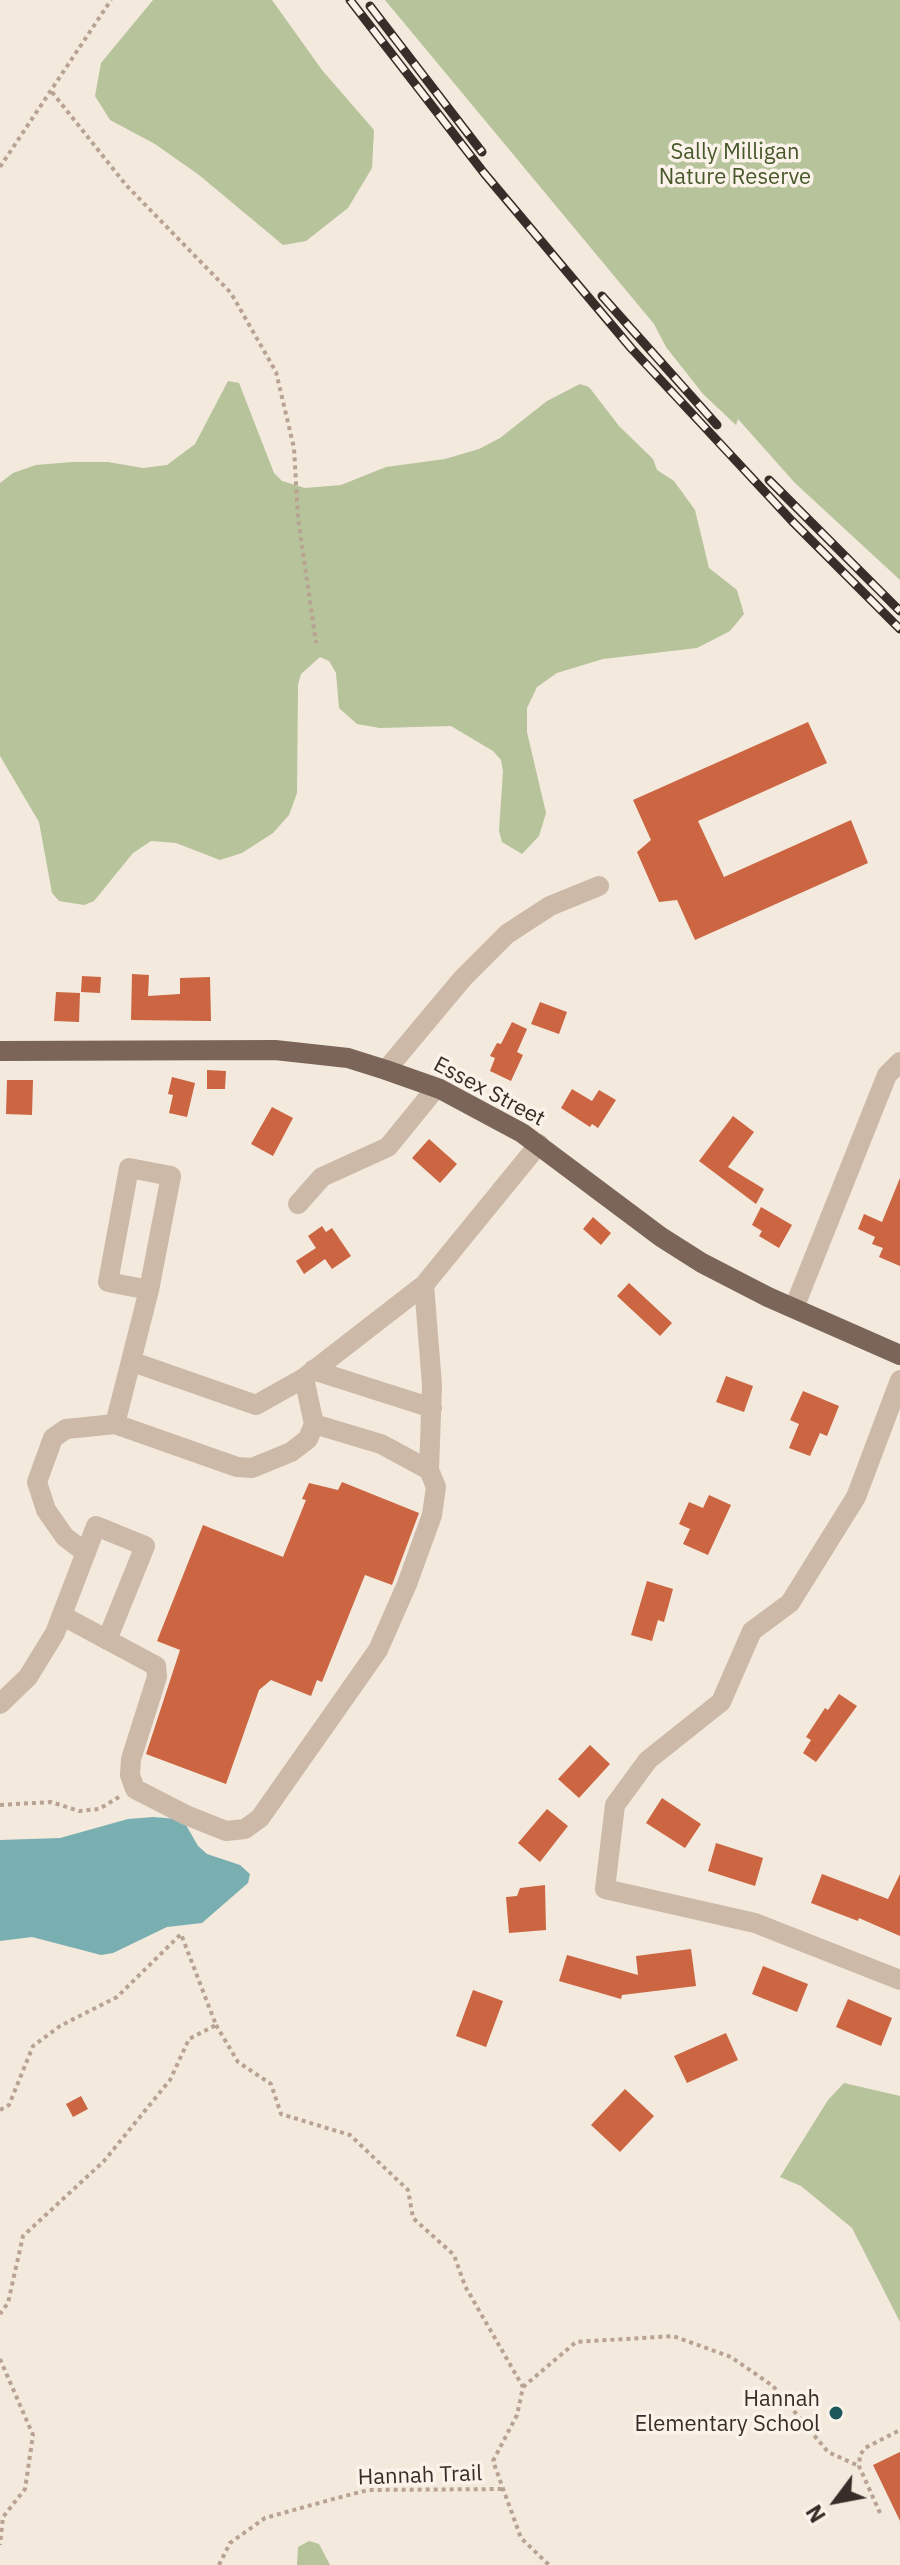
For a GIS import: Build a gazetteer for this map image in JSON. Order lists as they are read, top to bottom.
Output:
{
  "streets": {
    "main road": ["Essex Street"],
    "path": ["Hannah Trail"]
  },
  "parks": ["Sally Milligan Nature Reserve"],
  "places": ["Hannah Elementary School"],
  "north": "bottom left"
}
